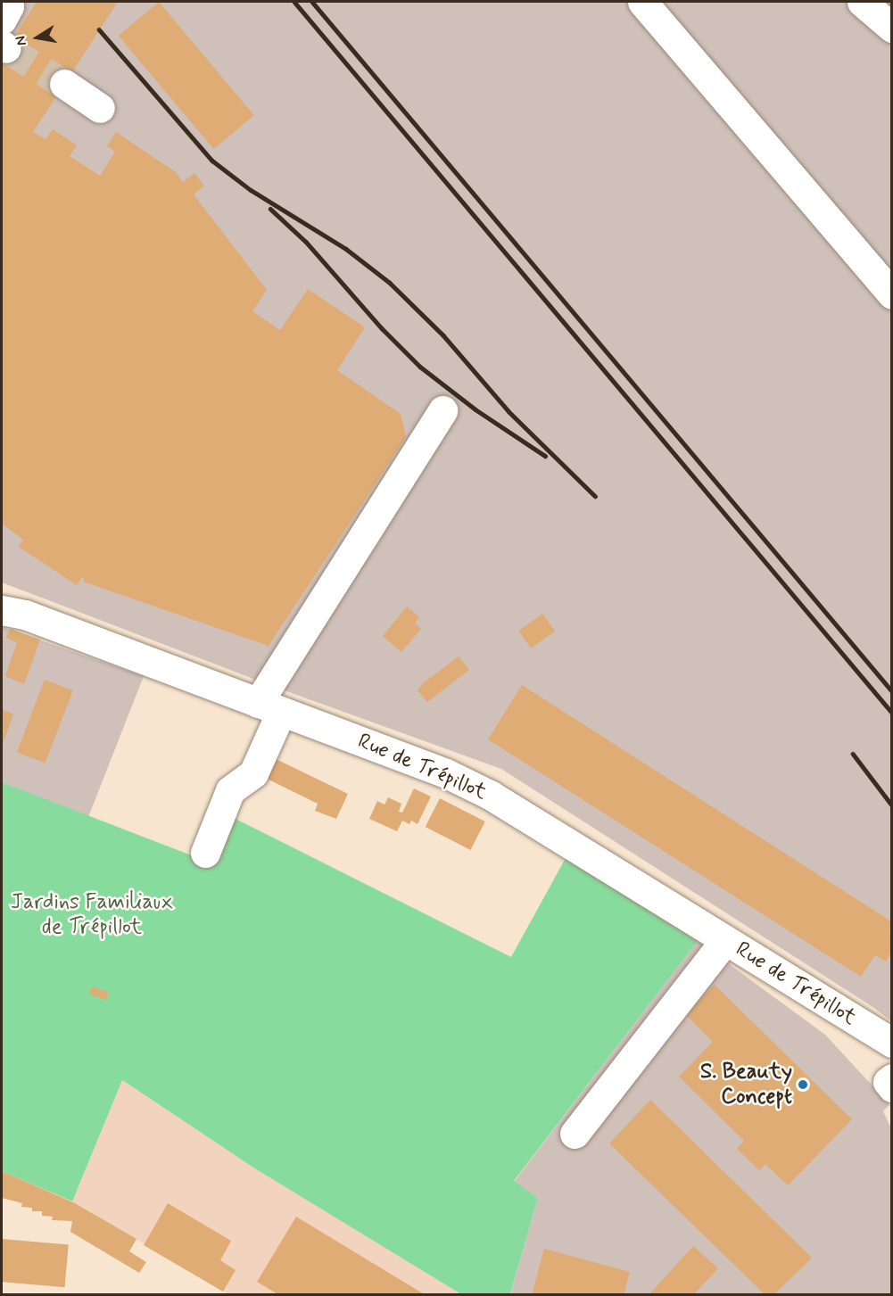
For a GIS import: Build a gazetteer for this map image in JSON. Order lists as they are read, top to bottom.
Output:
{
  "streets": {
    "street": ["Rue de Trépillot"]
  },
  "parks": ["Jardins Familiaux de Trépillot"],
  "places": ["S. Beauty Concept"],
  "north": "left"
}
